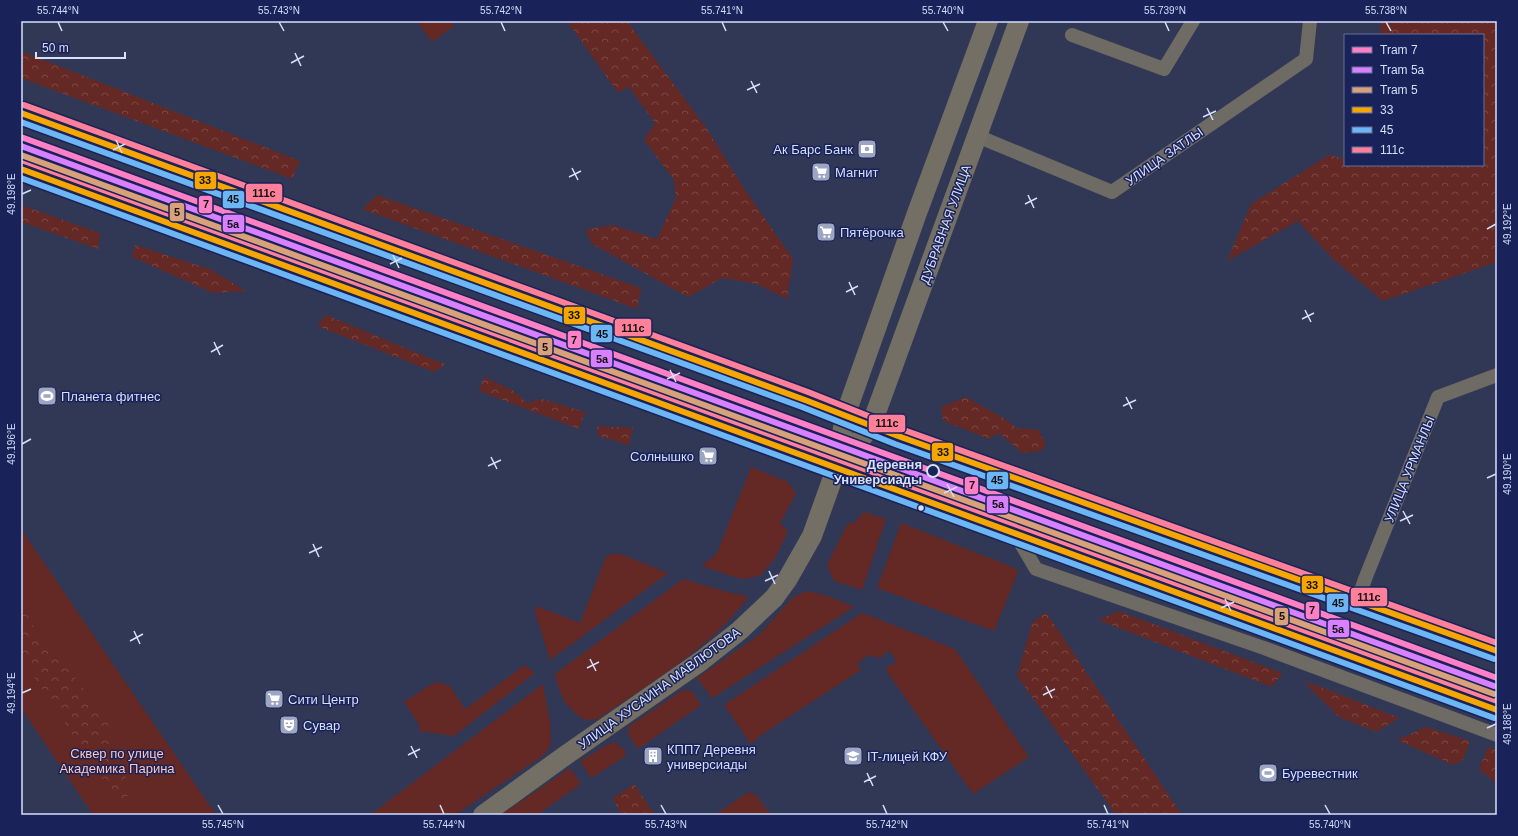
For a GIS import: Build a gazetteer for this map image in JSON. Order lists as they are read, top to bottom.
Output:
{
  "streets": {
    "street": [
      "УЛИЦА ЗАТЛЫ",
      "ДУБРАВНАЯ УЛИЦА",
      "УЛИЦА УРМАНЛЫ",
      "УЛИЦА ХУСАИНА МАВЛЮТОВА"
    ]
  },
  "crossings": [
    ["УЛИЦА ЗАТЛЫ", "ДУБРАВНАЯ УЛИЦА"],
    ["ДУБРАВНАЯ УЛИЦА", "УЛИЦА ХУСАИНА МАВЛЮТОВА"]
  ],
  "parks": ["Сквер по улице Академика Парина"],
  "places": {
    "bank": ["Ак Барс Банк"],
    "supermarket": [
      "Магнит",
      "Пятёрочка",
      "Солнышко",
      "Сити Центр"
    ],
    "sports": ["Планета фитнес", "Буревестник"],
    "other": ["Деревня Универсиады"],
    "theatre": ["Сувар"],
    "building": ["КПП7 Деревня универсиады"],
    "school or university": ["IT-лицей КФУ"]
  },
  "lines": [
    "transit line 111с",
    "transit line 33",
    "transit line 45",
    "tram line 7",
    "tram line 5а",
    "tram line 5"
  ],
  "legend": [
    "Tram 7",
    "Tram 5а",
    "Tram 5",
    "33",
    "45",
    "111с"
  ],
  "scale_bar": "50 m",
  "coordinates": [
    "55.744°N",
    "55.743°N",
    "55.742°N",
    "55.741°N",
    "55.740°N",
    "55.739°N",
    "55.738°N",
    "49.198°E",
    "49.192°E",
    "49.196°E",
    "49.190°E",
    "49.194°E",
    "49.188°E",
    "55.745°N"
  ]
}
